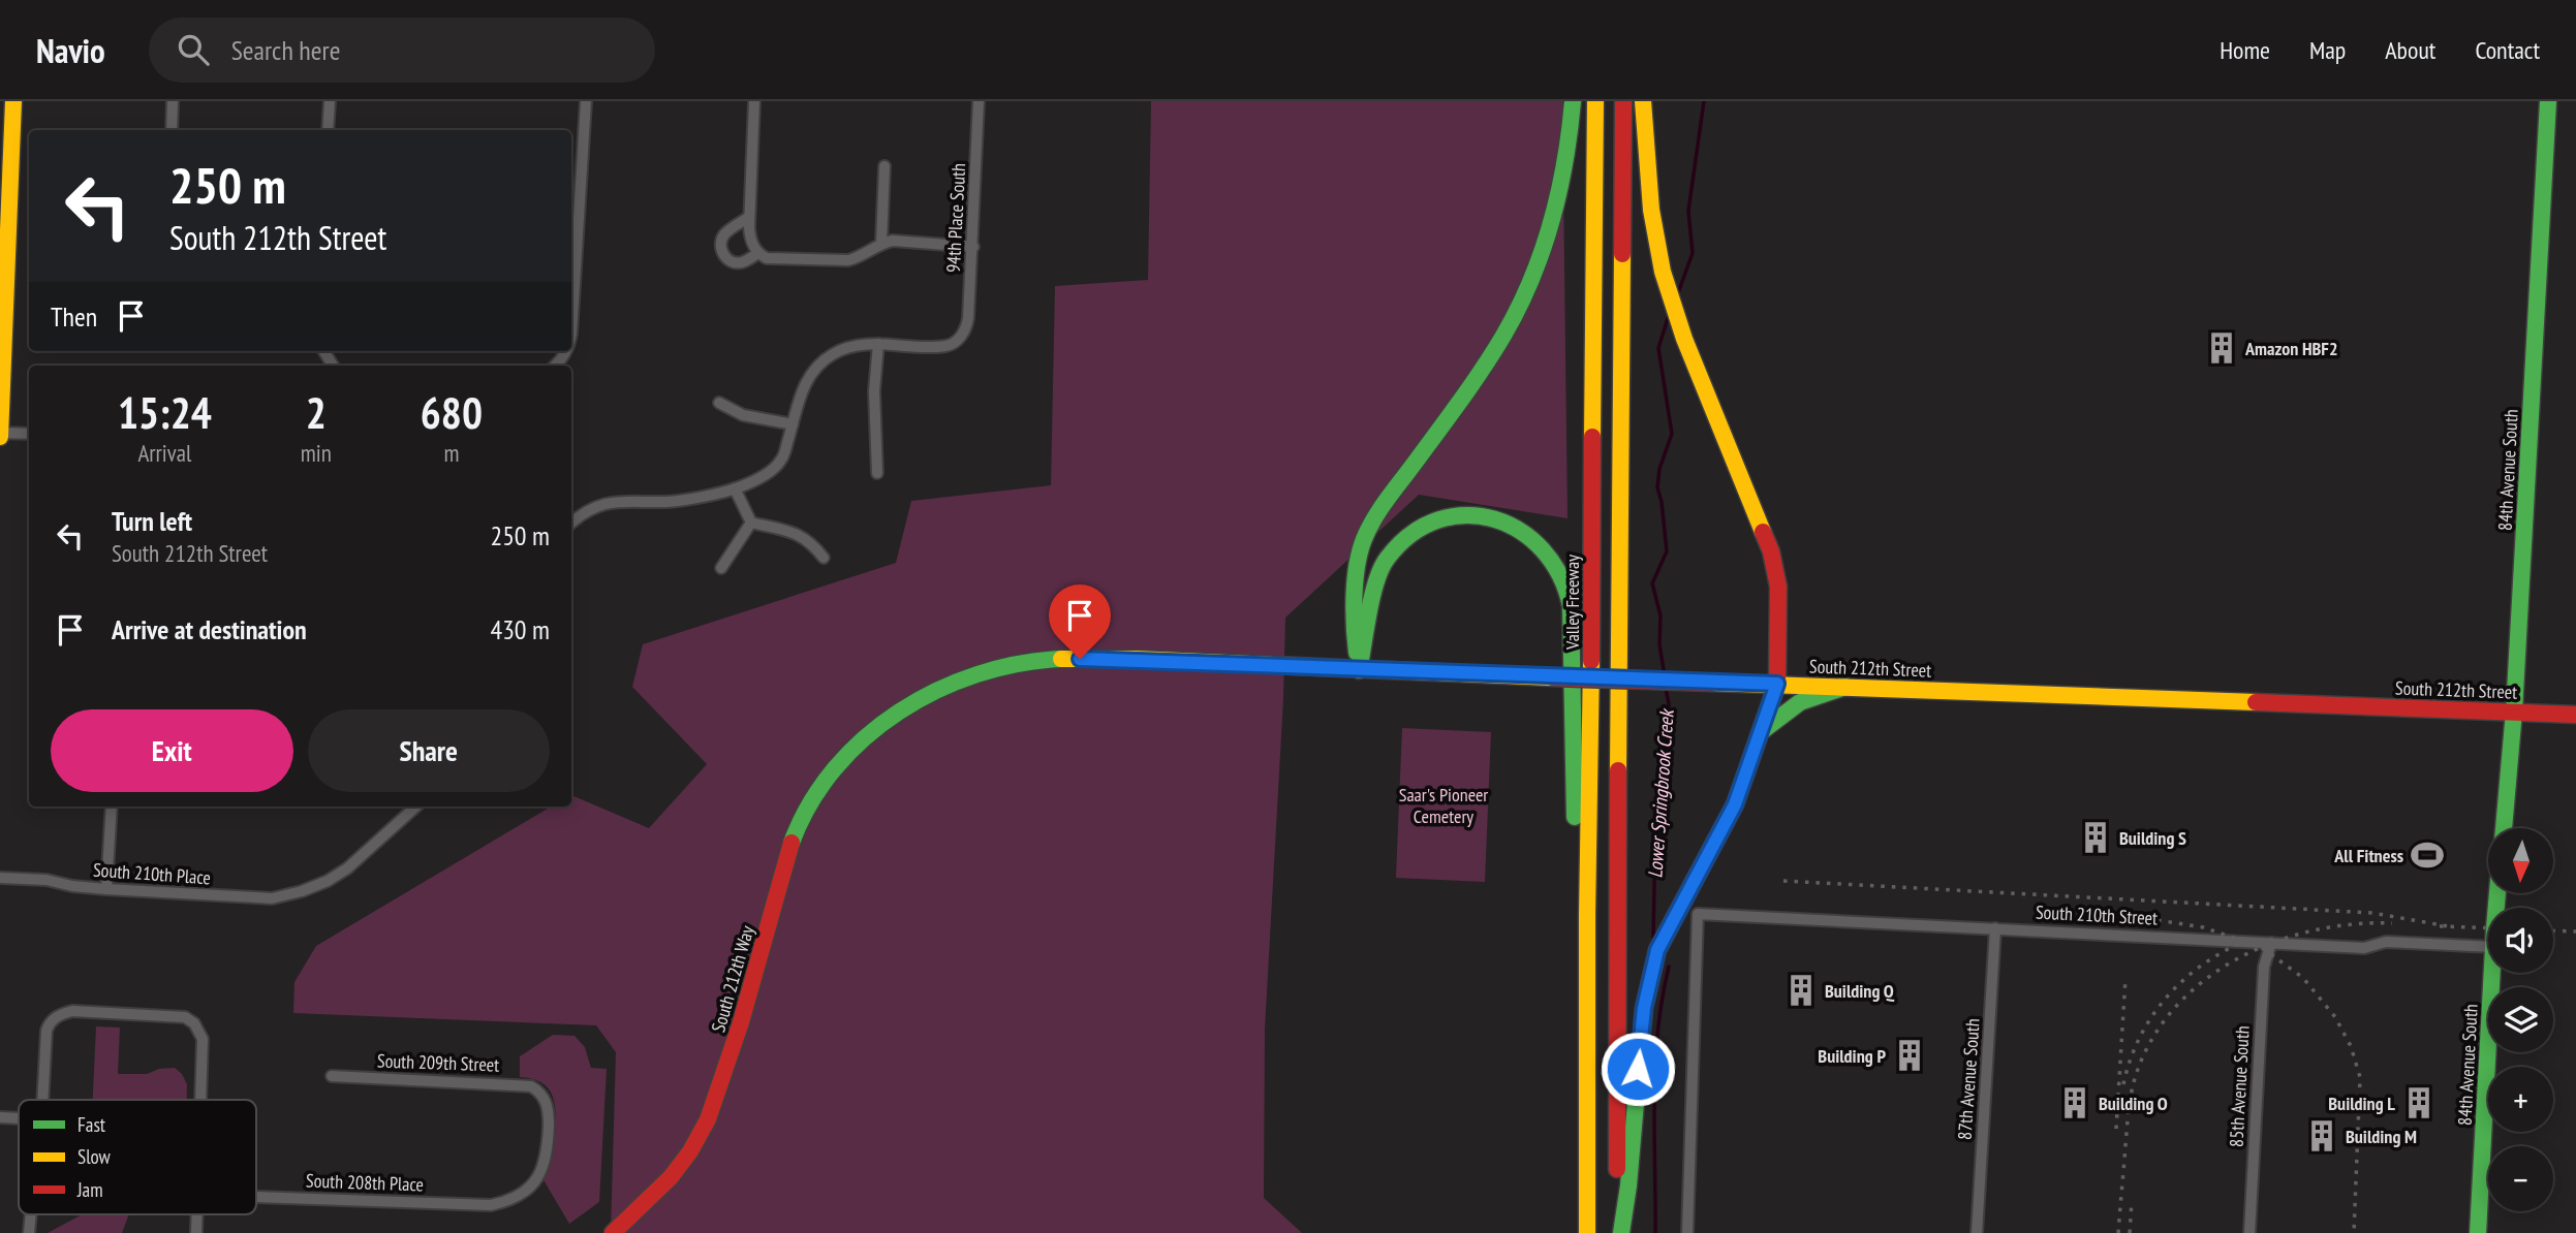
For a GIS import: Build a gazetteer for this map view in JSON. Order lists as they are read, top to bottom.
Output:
{
  "streets": {
    "main road": [
      "84th Avenue South",
      "Valley Freeway",
      "South 212th Street",
      "South 212th Way"
    ],
    "street": [
      "94th Place South",
      "South 210th Place",
      "South 210th Street",
      "South 209th Street",
      "87th Avenue South",
      "85th Avenue South",
      "South 208th Place"
    ]
  },
  "crossings": [
    ["84th Avenue South", "South 212th Street"],
    ["South 212th Street", "South 212th Way"],
    ["South 210th Street", "87th Avenue South"],
    ["South 210th Street", "85th Avenue South"],
    ["South 209th Street", "South 208th Place"]
  ],
  "water": ["Lower Springbrook Creek"],
  "parks": ["Saar's Pioneer Cemetery"],
  "places": {
    "building": [
      "Amazon HBF2",
      "Building S",
      "Building Q",
      "Building P",
      "Building O",
      "Building L",
      "Building M"
    ],
    "sports": ["All Fitness"]
  },
  "legend": ["Fast", "Slow", "Jam"],
  "north": "bottom",
  "page": {
    "header": "Navio",
    "search": "Search here",
    "nav": [
      "Home",
      "Map",
      "About",
      "Contact"
    ],
    "turn": ["250 m", "South 212th Street"],
    "then": "Then",
    "eta": [
      "15:24",
      "Arrival",
      "2",
      "min",
      "680",
      "m"
    ],
    "list": [
      {
        "name": "Turn left",
        "note": "South 212th Street",
        "value": "250 m"
      },
      {
        "name": "Arrive at destination",
        "value": "430 m"
      }
    ],
    "buttons": ["Exit", "Share"],
    "map_buttons": ["+", "−"]
  }
}
